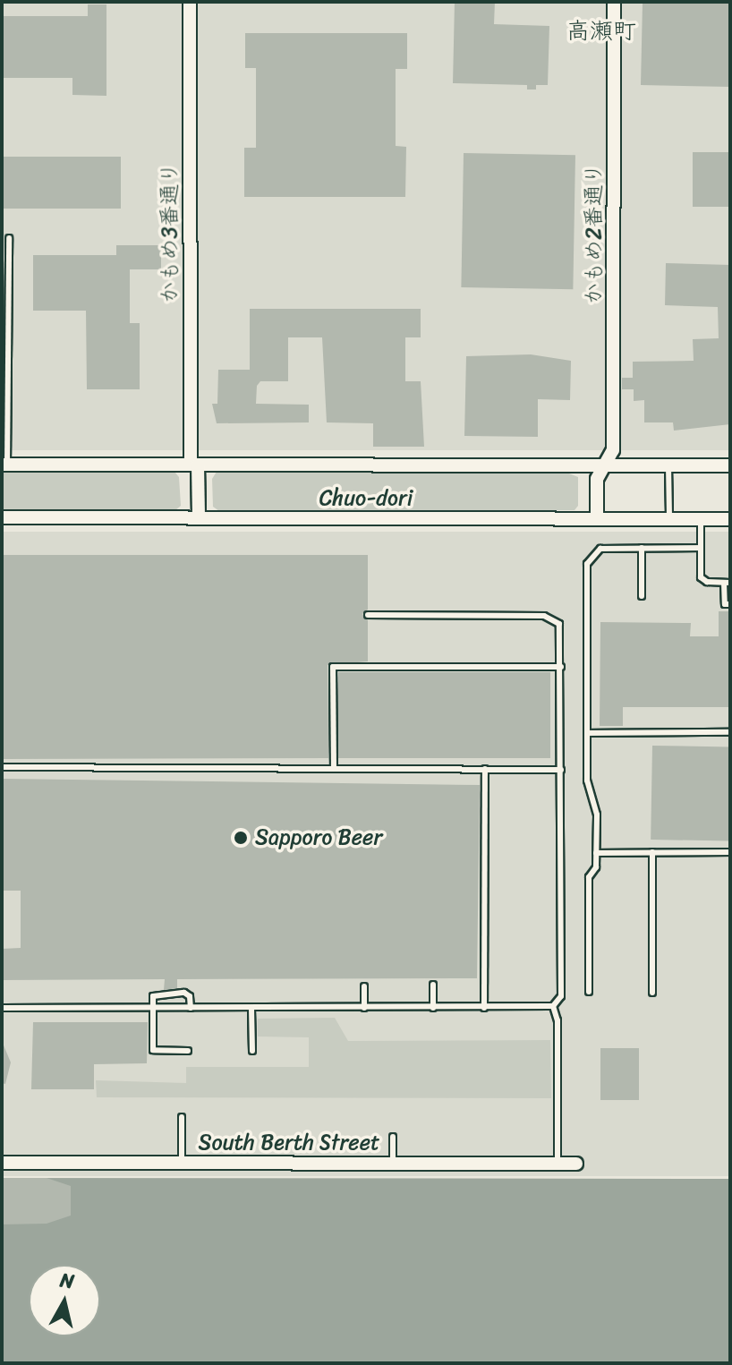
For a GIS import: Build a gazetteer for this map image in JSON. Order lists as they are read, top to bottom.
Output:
{
  "streets": {
    "street": [
      "かもめ3番通り",
      "かもめ2番通り",
      "Chuo-dori",
      "South Berth Street"
    ]
  },
  "crossings": [
    ["かもめ3番通り", "Chuo-dori"],
    ["かもめ2番通り", "Chuo-dori"]
  ],
  "districts": ["高瀬町"],
  "places": ["Sapporo Beer"],
  "north": "top"
}
